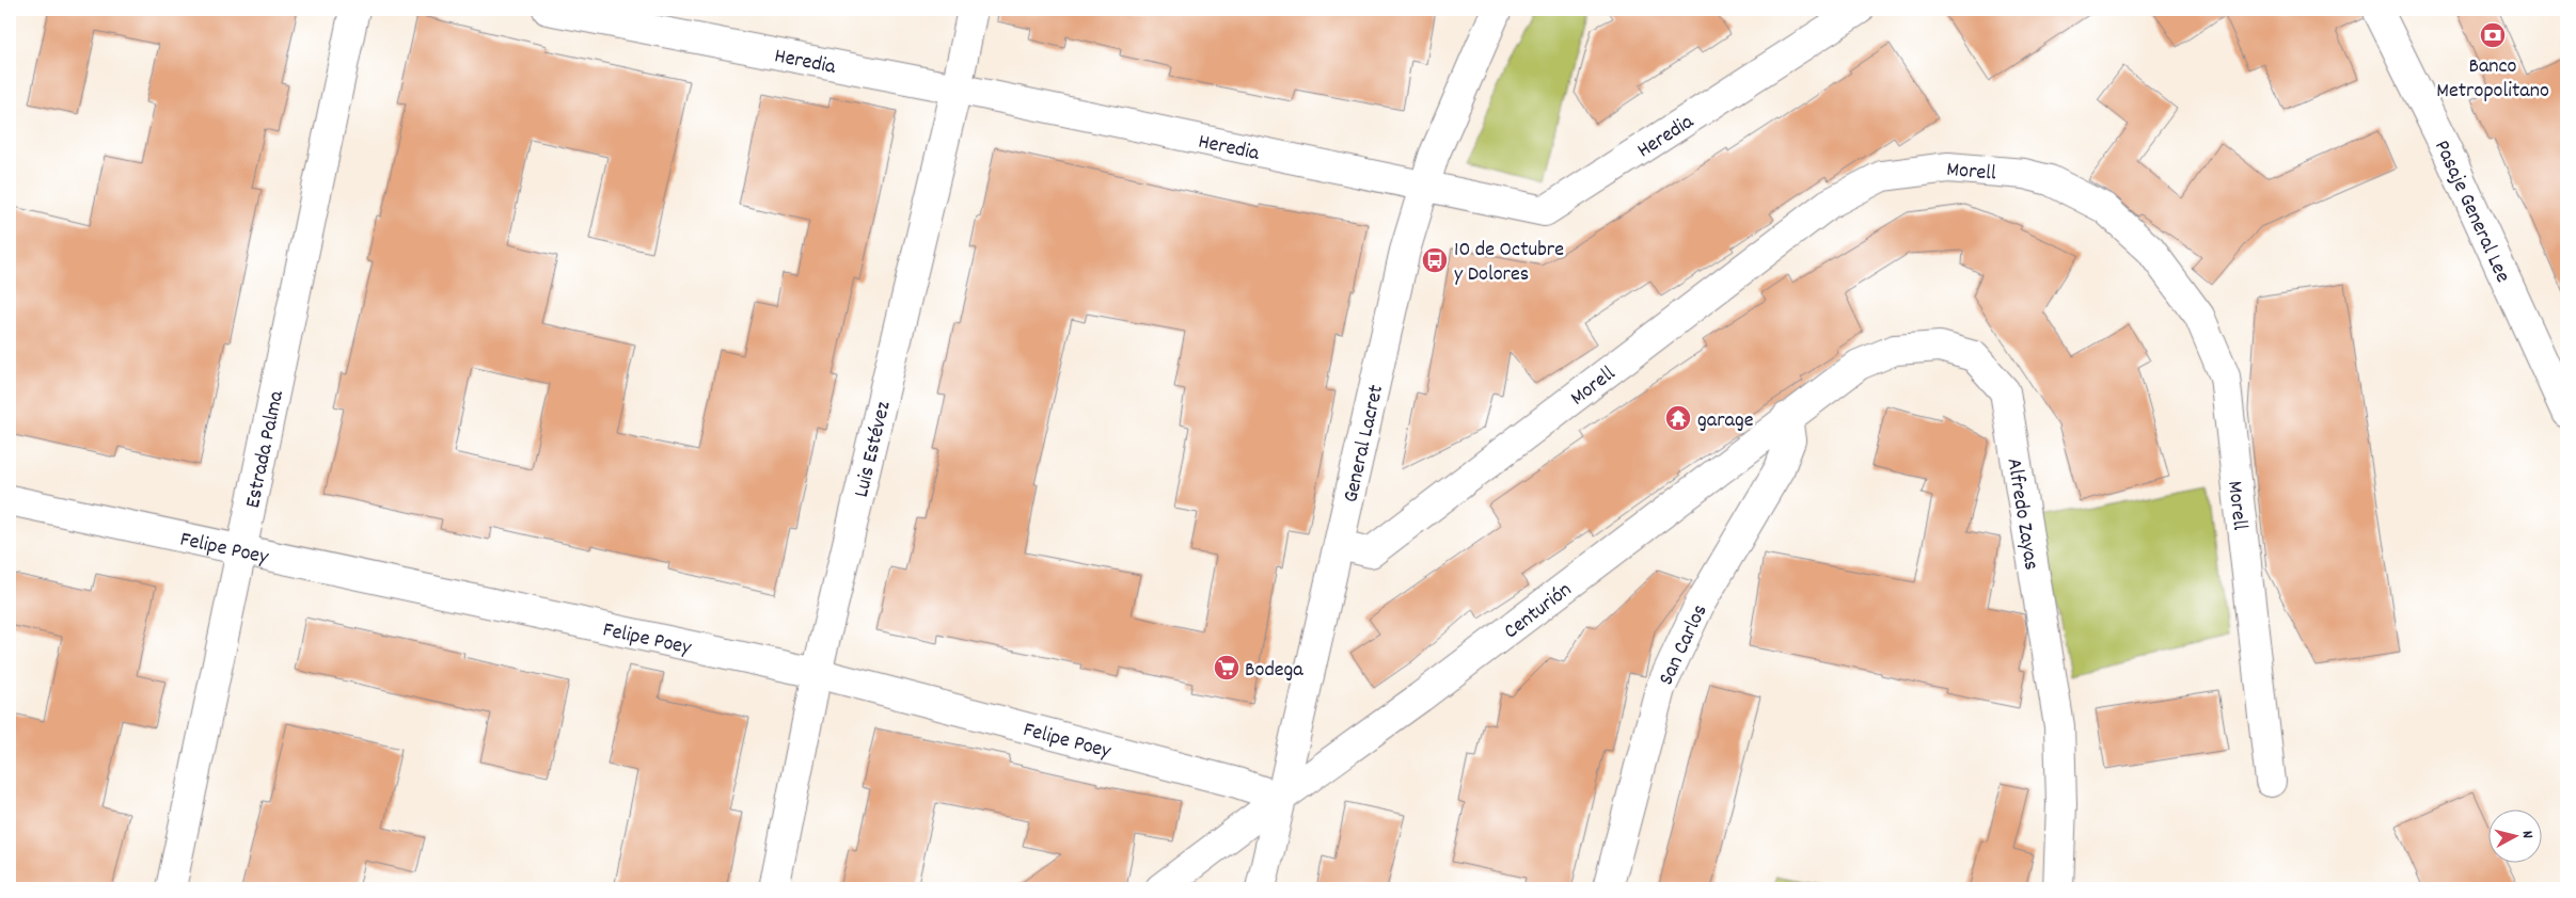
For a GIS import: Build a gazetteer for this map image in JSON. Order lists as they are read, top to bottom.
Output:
{
  "streets": {
    "street": [
      "Heredia",
      "Morell",
      "Pasaje General Lee",
      "General Lacret",
      "Luis Estévez",
      "Estrada Palma",
      "Alfredo Zayas",
      "Felipe Poey",
      "Centurión",
      "San Carlos"
    ]
  },
  "crossings": [
    ["Heredia", "General Lacret"],
    ["Heredia", "Luis Estévez"],
    ["Morell", "General Lacret"],
    ["General Lacret", "Felipe Poey"],
    ["General Lacret", "Centurión"],
    ["Luis Estévez", "Felipe Poey"],
    ["Estrada Palma", "Felipe Poey"],
    ["Alfredo Zayas", "Centurión"],
    ["Alfredo Zayas", "San Carlos"],
    ["Felipe Poey", "Centurión"],
    ["Centurión", "San Carlos"]
  ],
  "places": {
    "bank": ["Banco Metropolitano"],
    "bus stop": ["10 de Octubre y Dolores"],
    "temple": ["garage"],
    "supermarket": ["Bodega"]
  },
  "north": "right"
}
